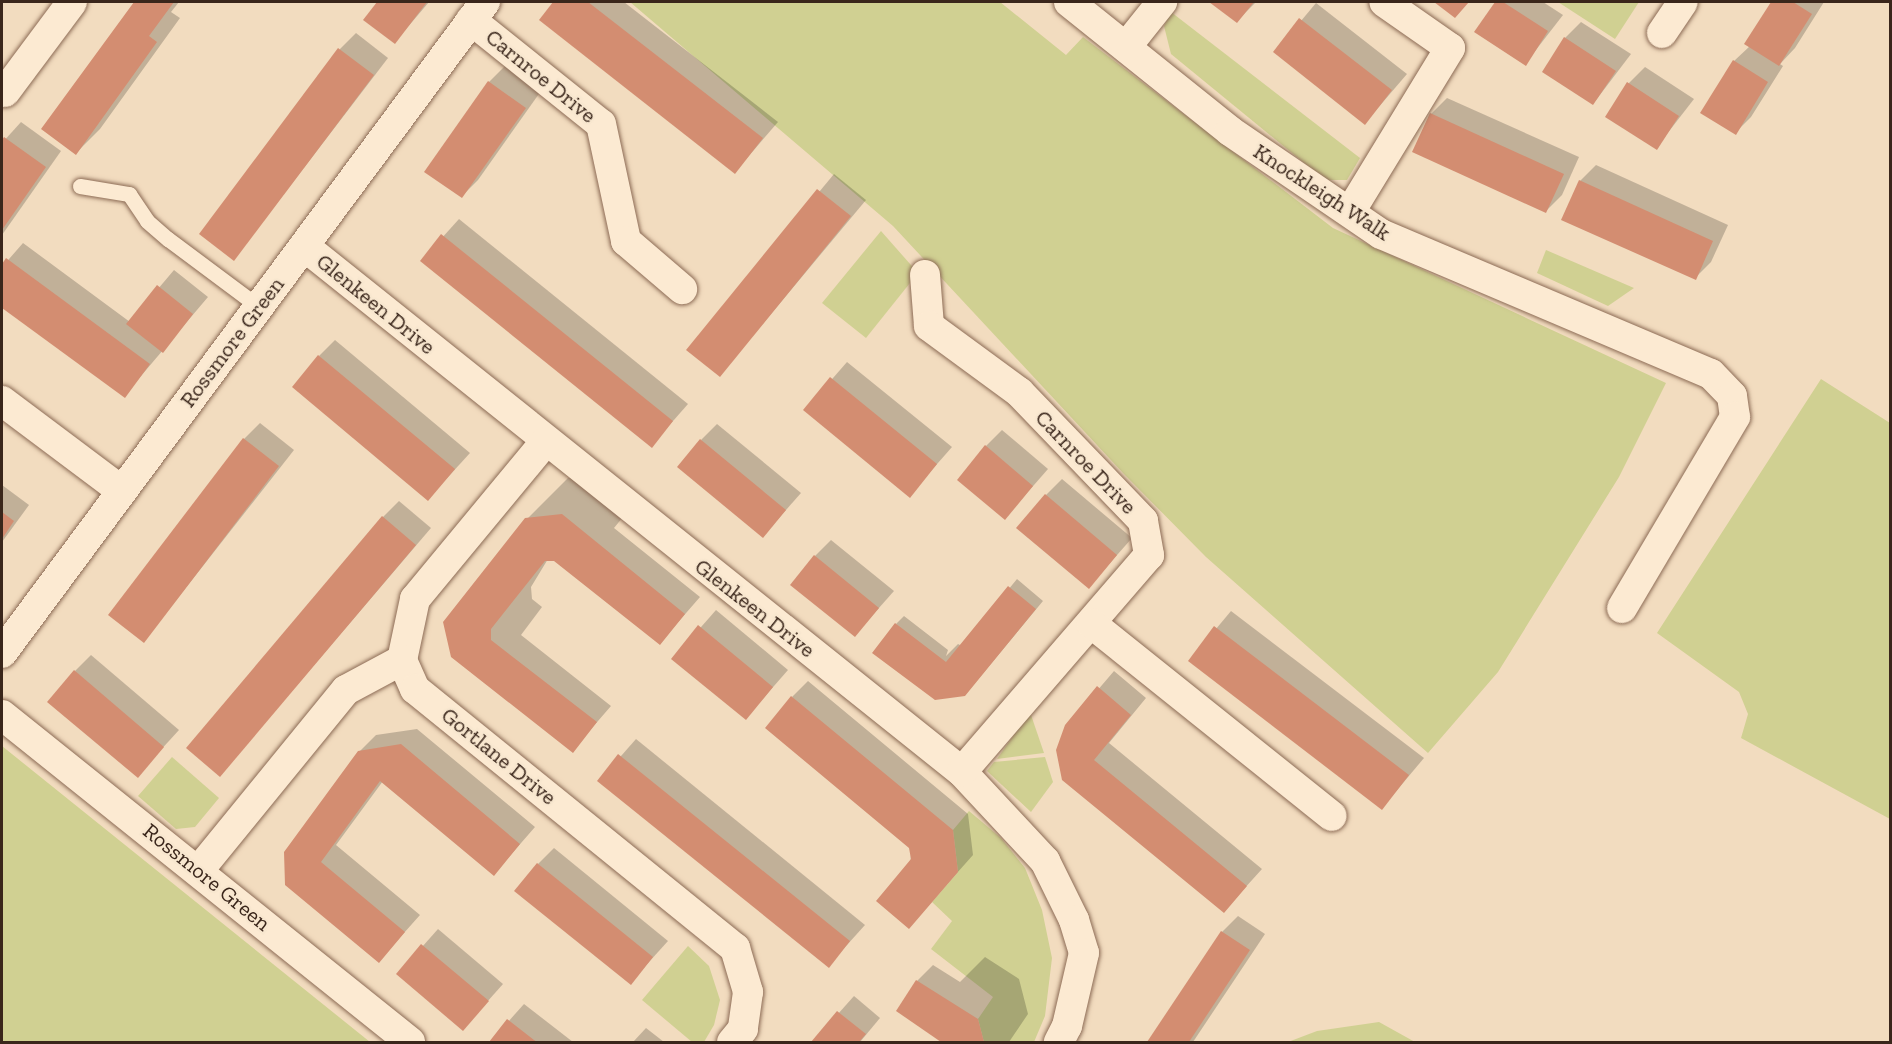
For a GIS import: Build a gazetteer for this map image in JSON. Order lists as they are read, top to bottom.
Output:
{
  "streets": {
    "street": [
      "Carnroe Drive",
      "Knockleigh Walk",
      "Glenkeen Drive",
      "Rossmore Green",
      "Gortlane Drive"
    ]
  },
  "crossings": [
    ["Carnroe Drive", "Glenkeen Drive"],
    ["Carnroe Drive", "Rossmore Green"],
    ["Glenkeen Drive", "Rossmore Green"]
  ]
}
